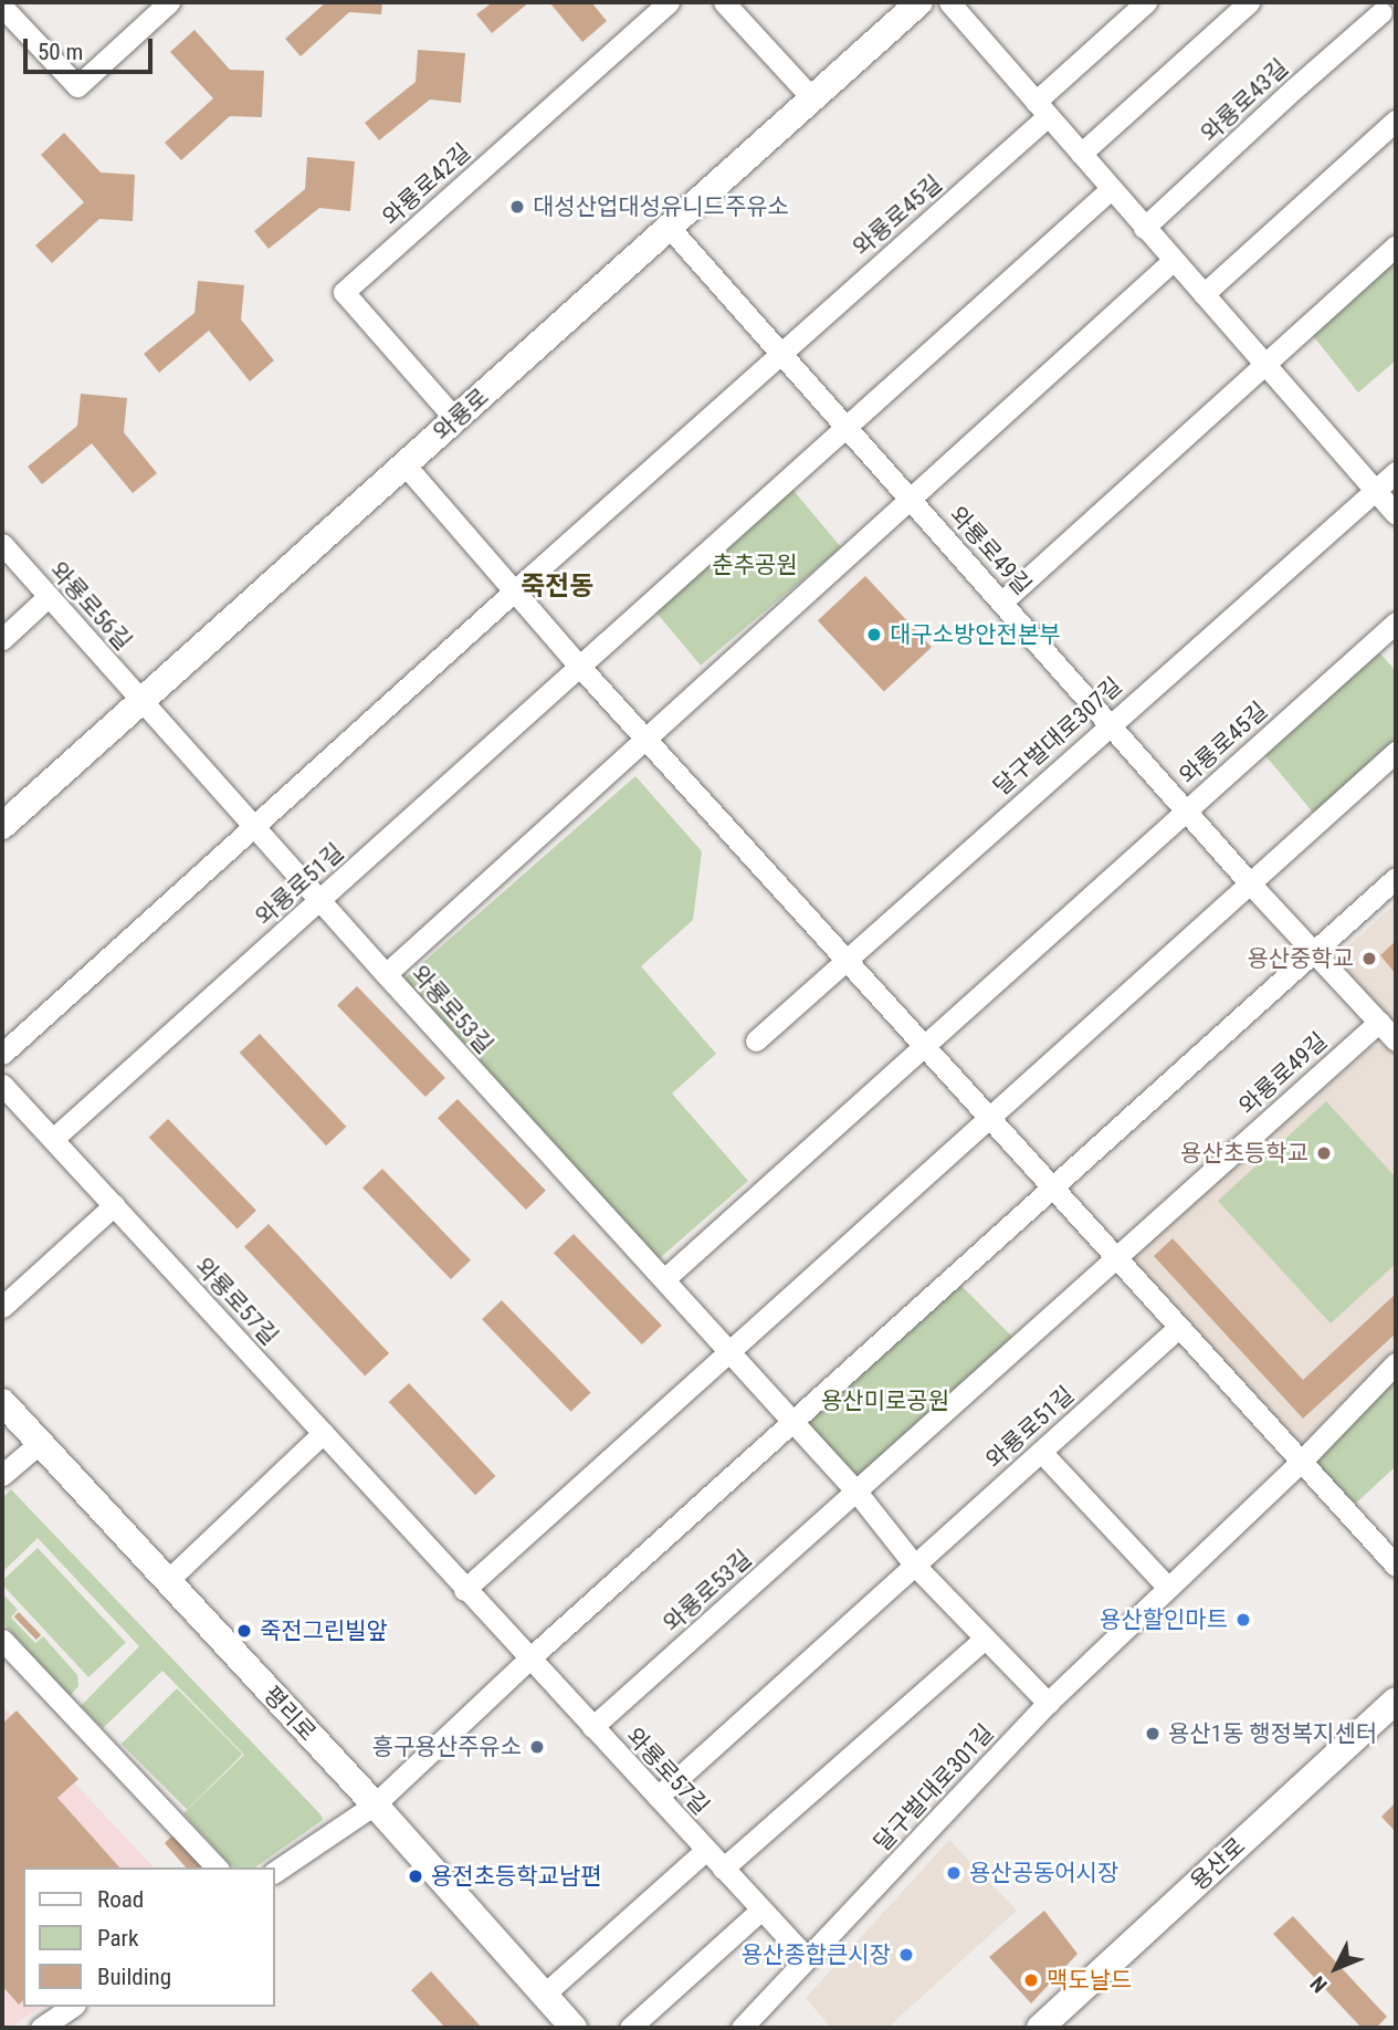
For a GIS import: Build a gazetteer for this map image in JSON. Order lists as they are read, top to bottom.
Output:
{
  "streets": {
    "main road": ["와룡로", "평리로", "용산로"],
    "street": [
      "와룡로43길",
      "와룡로42길",
      "와룡로45길",
      "와룡로49길",
      "와룡로56길",
      "달구벌대로307길",
      "와룡로51길",
      "와룡로53길",
      "와룡로57길",
      "달구벌대로301길"
    ]
  },
  "crossings": [
    ["와룡로42길", "와룡로"],
    ["와룡로45길", "와룡로49길"],
    ["와룡로", "와룡로49길"],
    ["와룡로", "와룡로56길"],
    ["와룡로", "와룡로53길"],
    ["와룡로49길", "달구벌대로307길"],
    ["와룡로56길", "와룡로53길"],
    ["와룡로51길", "와룡로53길"],
    ["와룡로51길", "와룡로57길"],
    ["와룡로53길", "와룡로57길"],
    ["와룡로53길", "달구벌대로301길"],
    ["와룡로57길", "평리로"],
    ["와룡로57길", "달구벌대로301길"]
  ],
  "districts": ["죽전동"],
  "parks": ["춘추공원", "용산미로공원"],
  "places": [
    "대성산업대성유니드주유소",
    "대구소방안전본부",
    "용산중학교",
    "용산초등학교",
    "용산할인마트",
    "죽전그린빌앞",
    "용산1동 행정복지센터",
    "흥구용산주유소",
    "용산공동어시장",
    "용전초등학교남편",
    "용산종합큰시장",
    "맥도날드"
  ],
  "legend": ["Road", "Park", "Building"],
  "scale_bar": "50 m",
  "north": "bottom left"
}
